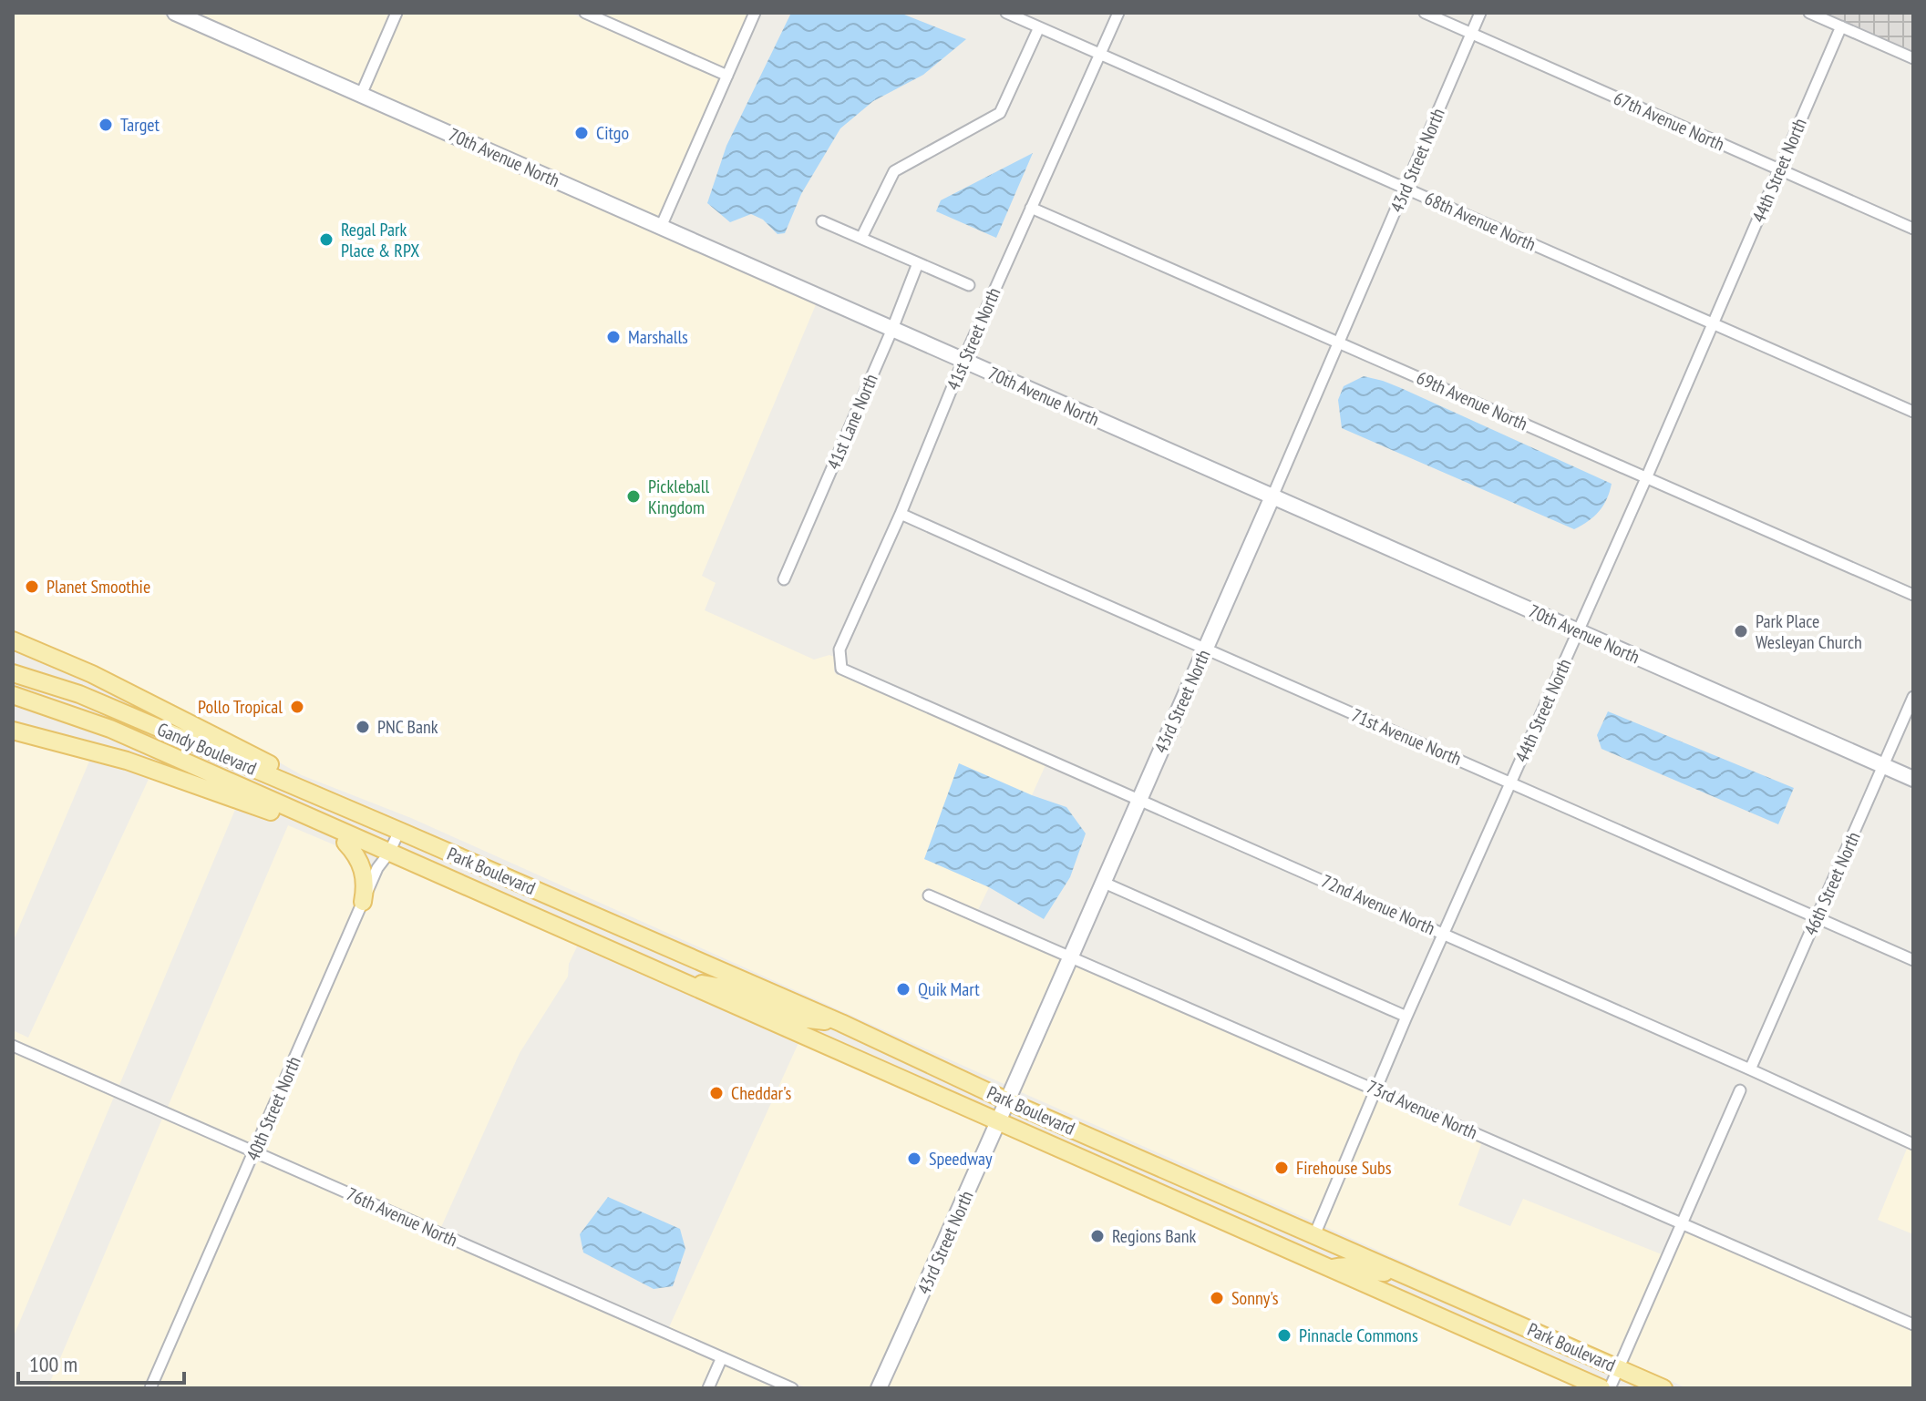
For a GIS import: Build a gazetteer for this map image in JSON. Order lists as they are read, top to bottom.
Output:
{
  "streets": {
    "main road": ["Gandy Boulevard", "Park Boulevard"],
    "street": [
      "67th Avenue North",
      "70th Avenue North",
      "43rd Street North",
      "44th Street North",
      "68th Avenue North",
      "41st Street North",
      "69th Avenue North",
      "41st Lane North",
      "71st Avenue North",
      "46th Street North",
      "72nd Avenue North",
      "40th Street North",
      "73rd Avenue North",
      "76th Avenue North"
    ]
  },
  "crossings": [
    ["67th Avenue North", "43rd Street North"],
    ["67th Avenue North", "44th Street North"],
    ["70th Avenue North", "43rd Street North"],
    ["70th Avenue North", "44th Street North"],
    ["70th Avenue North", "41st Street North"],
    ["70th Avenue North", "41st Lane North"],
    ["70th Avenue North", "46th Street North"],
    ["43rd Street North", "68th Avenue North"],
    ["43rd Street North", "69th Avenue North"],
    ["43rd Street North", "71st Avenue North"],
    ["43rd Street North", "Park Boulevard"],
    ["43rd Street North", "72nd Avenue North"],
    ["43rd Street North", "73rd Avenue North"],
    ["44th Street North", "68th Avenue North"],
    ["44th Street North", "69th Avenue North"],
    ["44th Street North", "71st Avenue North"],
    ["44th Street North", "Park Boulevard"],
    ["44th Street North", "72nd Avenue North"],
    ["44th Street North", "73rd Avenue North"],
    ["68th Avenue North", "41st Street North"],
    ["41st Street North", "69th Avenue North"],
    ["41st Street North", "71st Avenue North"],
    ["41st Street North", "72nd Avenue North"],
    ["71st Avenue North", "46th Street North"],
    ["Gandy Boulevard", "Park Boulevard"],
    ["Gandy Boulevard", "40th Street North"],
    ["Park Boulevard", "40th Street North"],
    ["46th Street North", "72nd Avenue North"],
    ["40th Street North", "76th Avenue North"]
  ],
  "places": [
    "Target",
    "Citgo",
    "Regal Park Place & RPX",
    "Marshalls",
    "Pickleball Kingdom",
    "Planet Smoothie",
    "Park Place Wesleyan Church",
    "Pollo Tropical",
    "PNC Bank",
    "Quik Mart",
    "Cheddar's",
    "Speedway",
    "Firehouse Subs",
    "Regions Bank",
    "Sonny's",
    "Pinnacle Commons"
  ],
  "scale_bar": "100 m"
}
